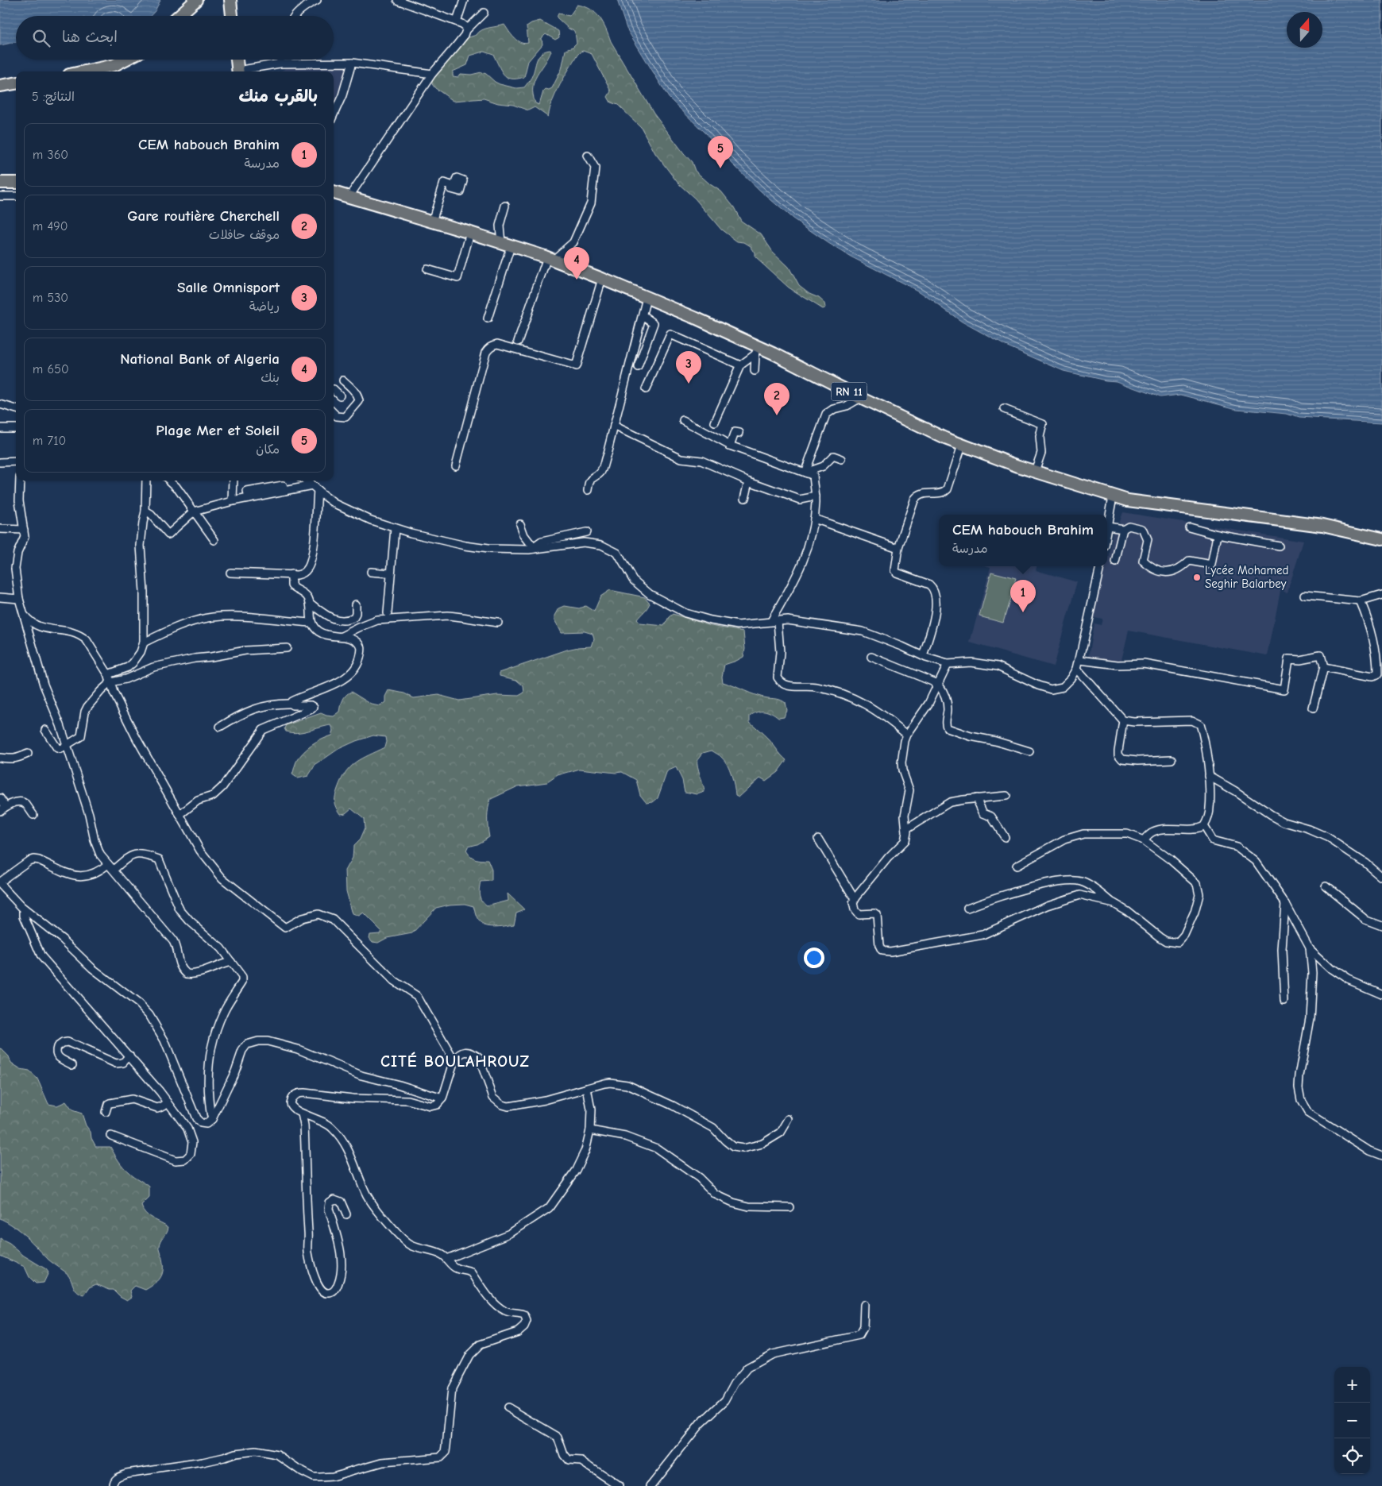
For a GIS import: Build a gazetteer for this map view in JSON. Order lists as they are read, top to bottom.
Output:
{
  "streets": {
    "main road": ["RN 11"]
  },
  "districts": ["CITÉ BOULAHROUZ"],
  "places": ["Lycée Mohamed Seghir Balarbey"],
  "north": "top",
  "page": {
    "search": "ابحث هنا",
    "heading": ["بالقرب منك", "النتائج: 5"],
    "list": [
      {
        "mark": "1",
        "name": "CEM habouch Brahim",
        "note": "مدرسة",
        "value": "360 m"
      },
      {
        "mark": "2",
        "name": "Gare routière Cherchell",
        "note": "موقف حافلات",
        "value": "490 m"
      },
      {
        "mark": "3",
        "name": "Salle Omnisport",
        "note": "رياضة",
        "value": "530 m"
      },
      {
        "mark": "4",
        "name": "National Bank of Algeria",
        "note": "بنك",
        "value": "650 m"
      },
      {
        "mark": "5",
        "name": "Plage Mer et Soleil",
        "note": "مكان",
        "value": "710 m"
      }
    ],
    "pins": [
      "5",
      "4",
      "3",
      "2",
      "1"
    ],
    "popup": ["CEM habouch Brahim", "مدرسة"],
    "map_buttons": ["+", "−"]
  }
}
